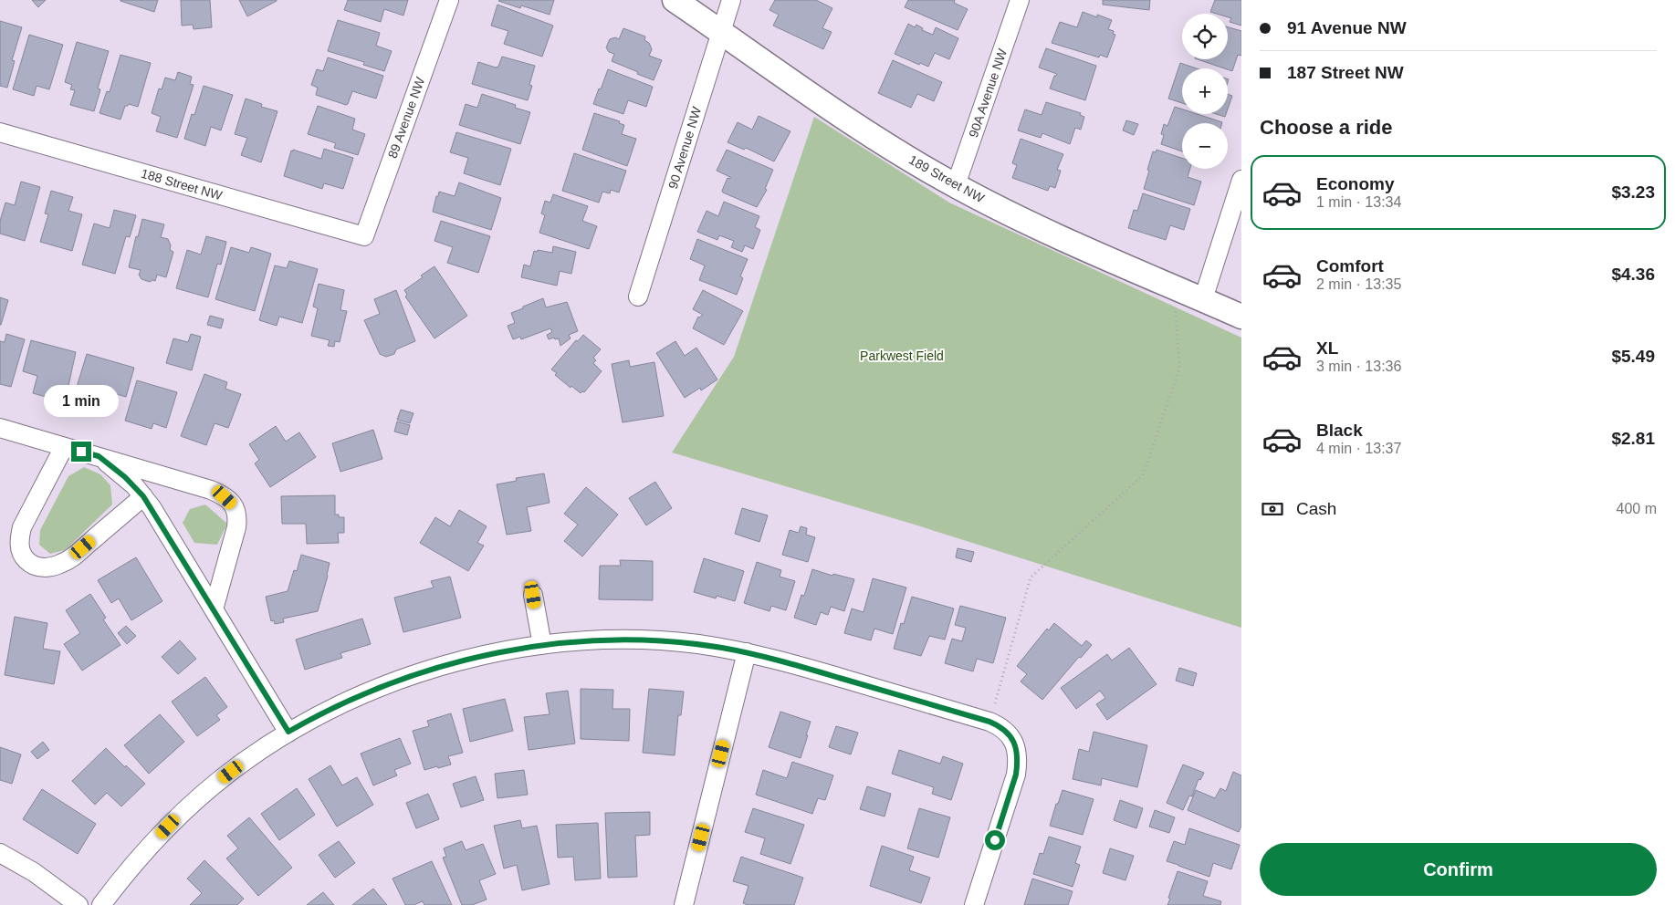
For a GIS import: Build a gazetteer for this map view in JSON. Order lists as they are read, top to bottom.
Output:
{
  "streets": {
    "street": [
      "90A Avenue NW",
      "89 Avenue NW",
      "90 Avenue NW",
      "189 Street NW",
      "188 Street NW"
    ]
  },
  "crossings": [
    ["90A Avenue NW", "189 Street NW"],
    ["89 Avenue NW", "188 Street NW"],
    ["90 Avenue NW", "189 Street NW"]
  ],
  "parks": ["Parkwest Field"],
  "page": {
    "banner": ["91 Avenue NW", "187 Street NW"],
    "map_buttons": ["+", "−"],
    "heading": "Choose a ride",
    "list": [
      {
        "name": "Economy",
        "note": "1 min · 13:34",
        "value": "$3.23"
      },
      {
        "name": "Comfort",
        "note": "2 min · 13:35",
        "value": "$4.36"
      },
      {
        "name": "XL",
        "note": "3 min · 13:36",
        "value": "$5.49"
      },
      {
        "name": "Black",
        "note": "4 min · 13:37",
        "value": "$2.81"
      }
    ],
    "bubble": "1 min",
    "pay": ["Cash", "400 m"],
    "buttons": "Confirm"
  }
}
